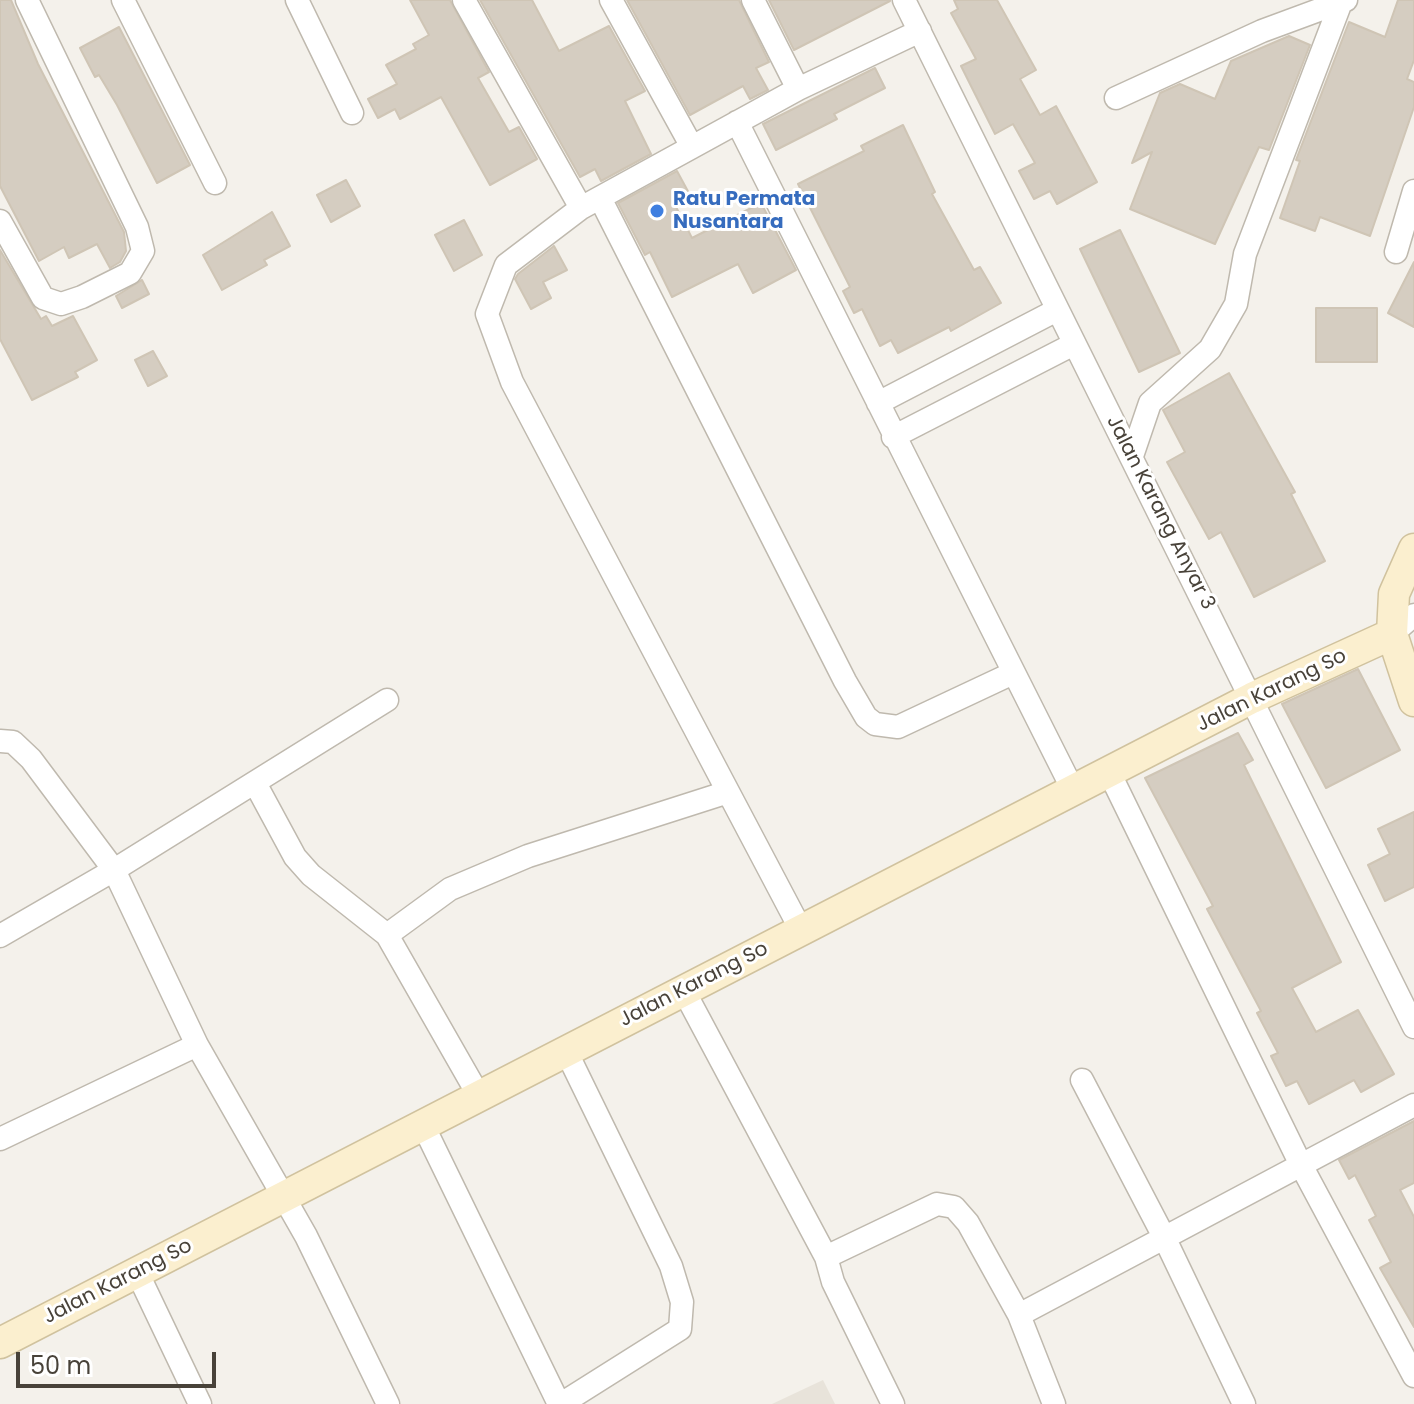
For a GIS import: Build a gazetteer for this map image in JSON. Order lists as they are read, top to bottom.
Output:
{
  "streets": {
    "street": ["Jalan Karang Anyar 3", "Jalan Karang So"]
  },
  "crossings": [
    ["Jalan Karang Anyar 3", "Jalan Karang So"]
  ],
  "places": ["Ratu Permata Nusantara"],
  "scale_bar": "50 m"
}
